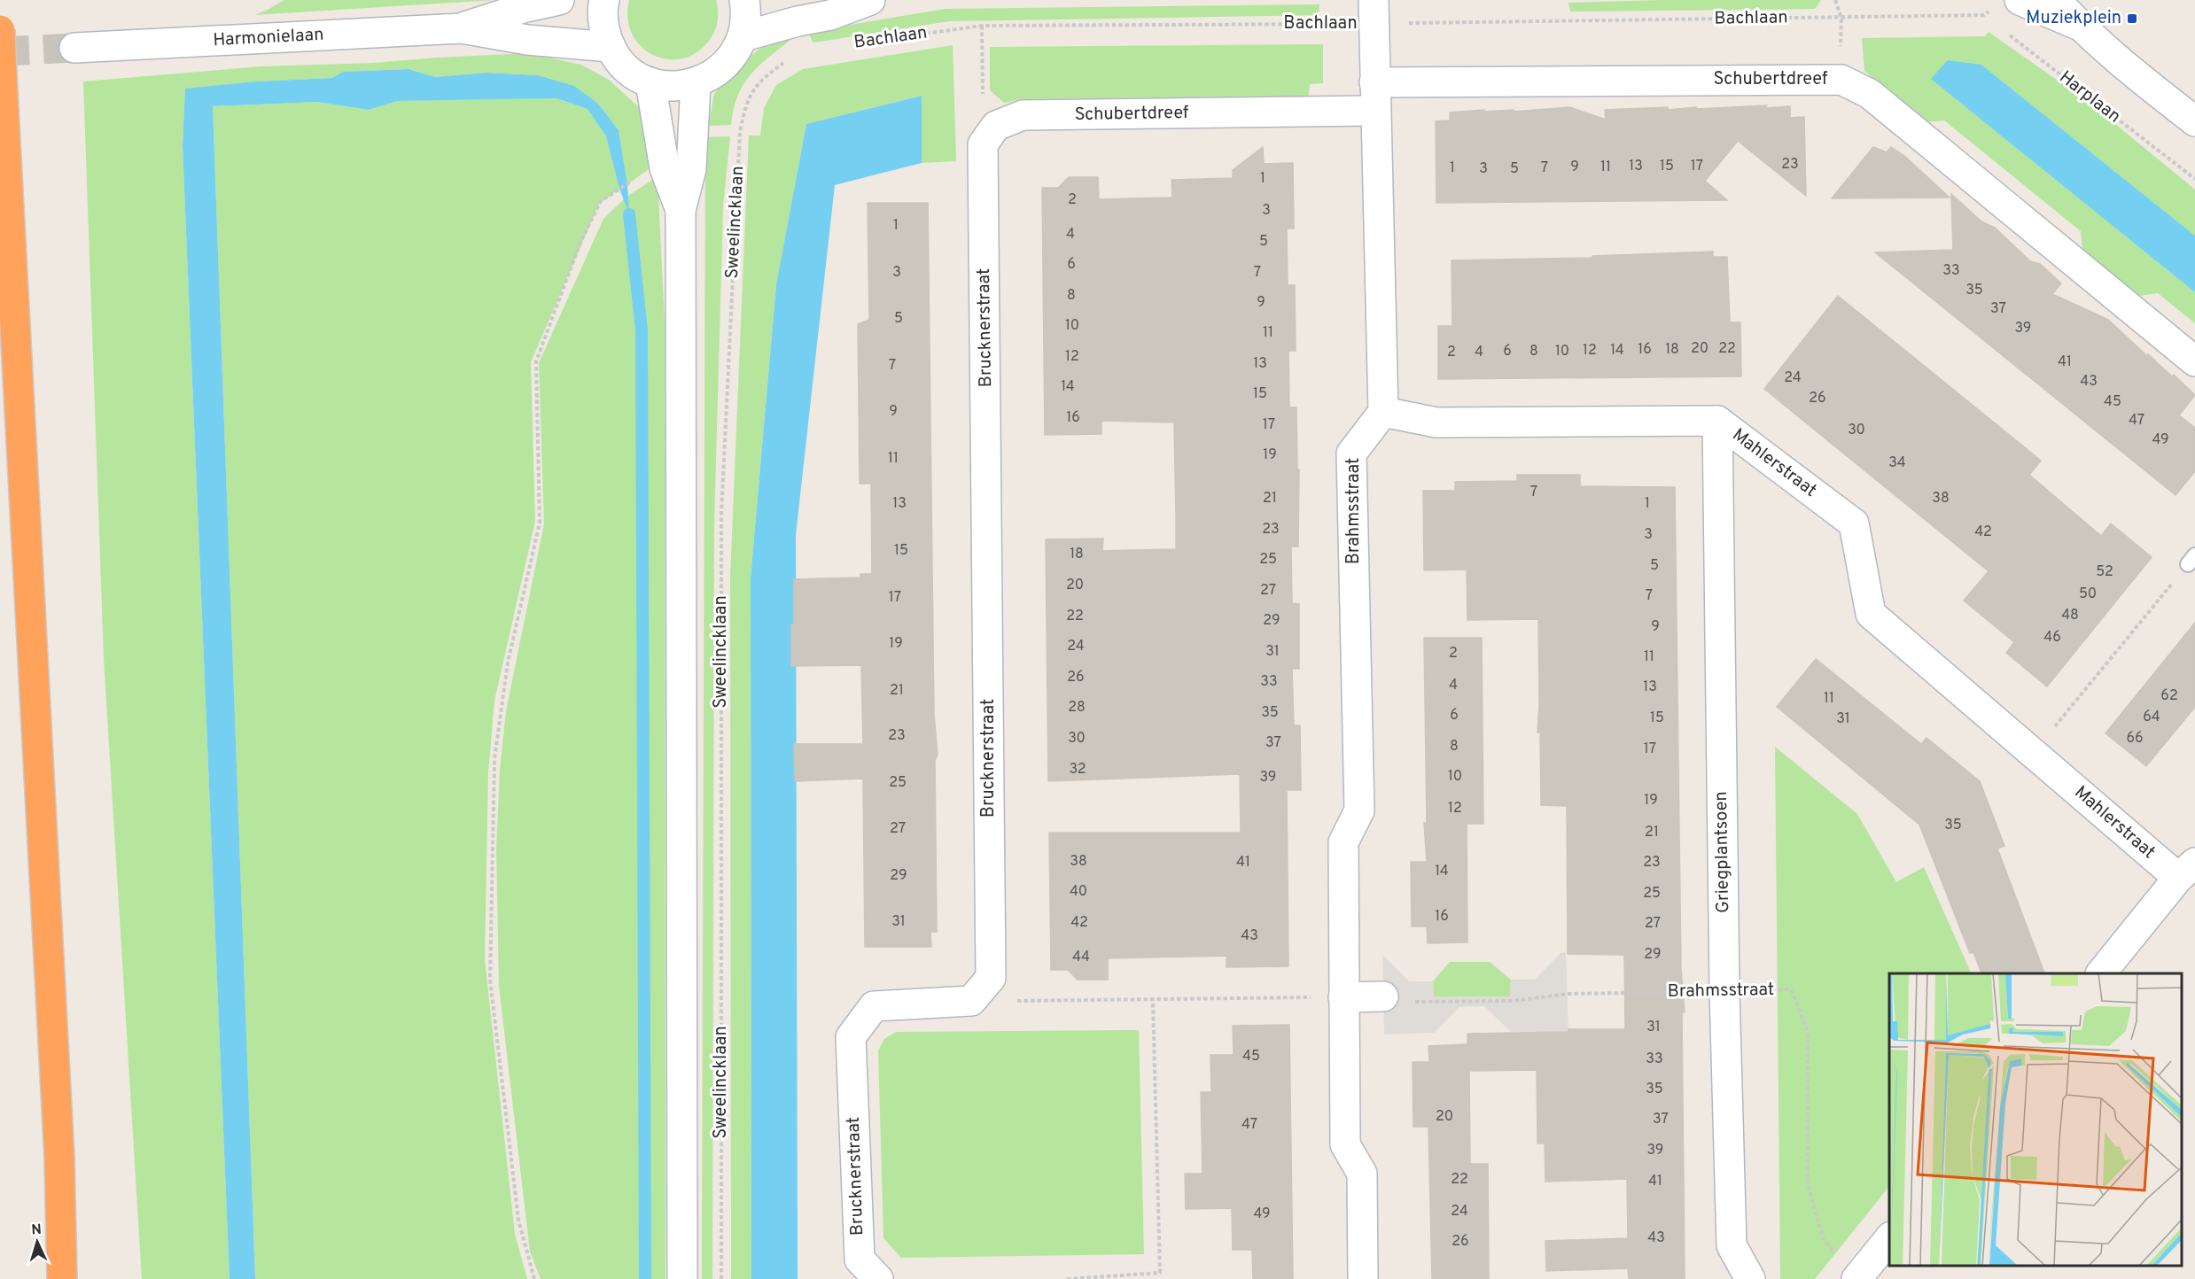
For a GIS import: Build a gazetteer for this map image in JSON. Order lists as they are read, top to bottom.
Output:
{
  "streets": {
    "street": [
      "Bachlaan",
      "Harmonielaan",
      "Schubertdreef",
      "Brucknerstraat",
      "Mahlerstraat",
      "Brahmsstraat",
      "Griegplantsoen"
    ],
    "path": ["Harplaan", "Sweelincklaan"]
  },
  "crossings": [
    ["Schubertdreef", "Brucknerstraat"],
    ["Mahlerstraat", "Brahmsstraat"],
    ["Mahlerstraat", "Griegplantsoen"],
    ["Brahmsstraat", "Griegplantsoen"]
  ],
  "places": {
    "transit": ["Muziekplein"]
  },
  "house_numbers": [
    "23",
    "13",
    "15",
    "17",
    "9",
    "11",
    "1",
    "7",
    "3",
    "5",
    "1",
    "2",
    "3",
    "1",
    "4",
    "5",
    "6",
    "33",
    "3",
    "7",
    "35",
    "8",
    "9",
    "37",
    "5",
    "10",
    "39",
    "11",
    "20",
    "22",
    "16",
    "18",
    "12",
    "14",
    "6",
    "8",
    "10",
    "2",
    "4",
    "12",
    "41",
    "13",
    "7",
    "24",
    "43",
    "14",
    "15",
    "26",
    "45",
    "9",
    "16",
    "47",
    "17",
    "30",
    "49",
    "19",
    "11",
    "34",
    "7",
    "21",
    "38",
    "13",
    "1",
    "23",
    "42",
    "3",
    "15",
    "18",
    "25",
    "5",
    "52",
    "20",
    "27",
    "50",
    "7",
    "17",
    "48",
    "22",
    "29",
    "9",
    "46",
    "19",
    "24",
    "31",
    "2",
    "11",
    "26",
    "33",
    "4",
    "13",
    "21",
    "62",
    "11",
    "28",
    "35",
    "6",
    "64",
    "15",
    "31",
    "23",
    "30",
    "66",
    "37",
    "8",
    "17",
    "32",
    "10",
    "39",
    "25",
    "19",
    "12",
    "35",
    "27",
    "21",
    "38",
    "41",
    "23",
    "14",
    "29",
    "40",
    "25",
    "16",
    "31",
    "42",
    "27",
    "43",
    "29",
    "44",
    "31",
    "45",
    "33",
    "35",
    "20",
    "37",
    "47",
    "39",
    "22",
    "41",
    "24",
    "49",
    "43",
    "26"
  ],
  "north": "top"
}
